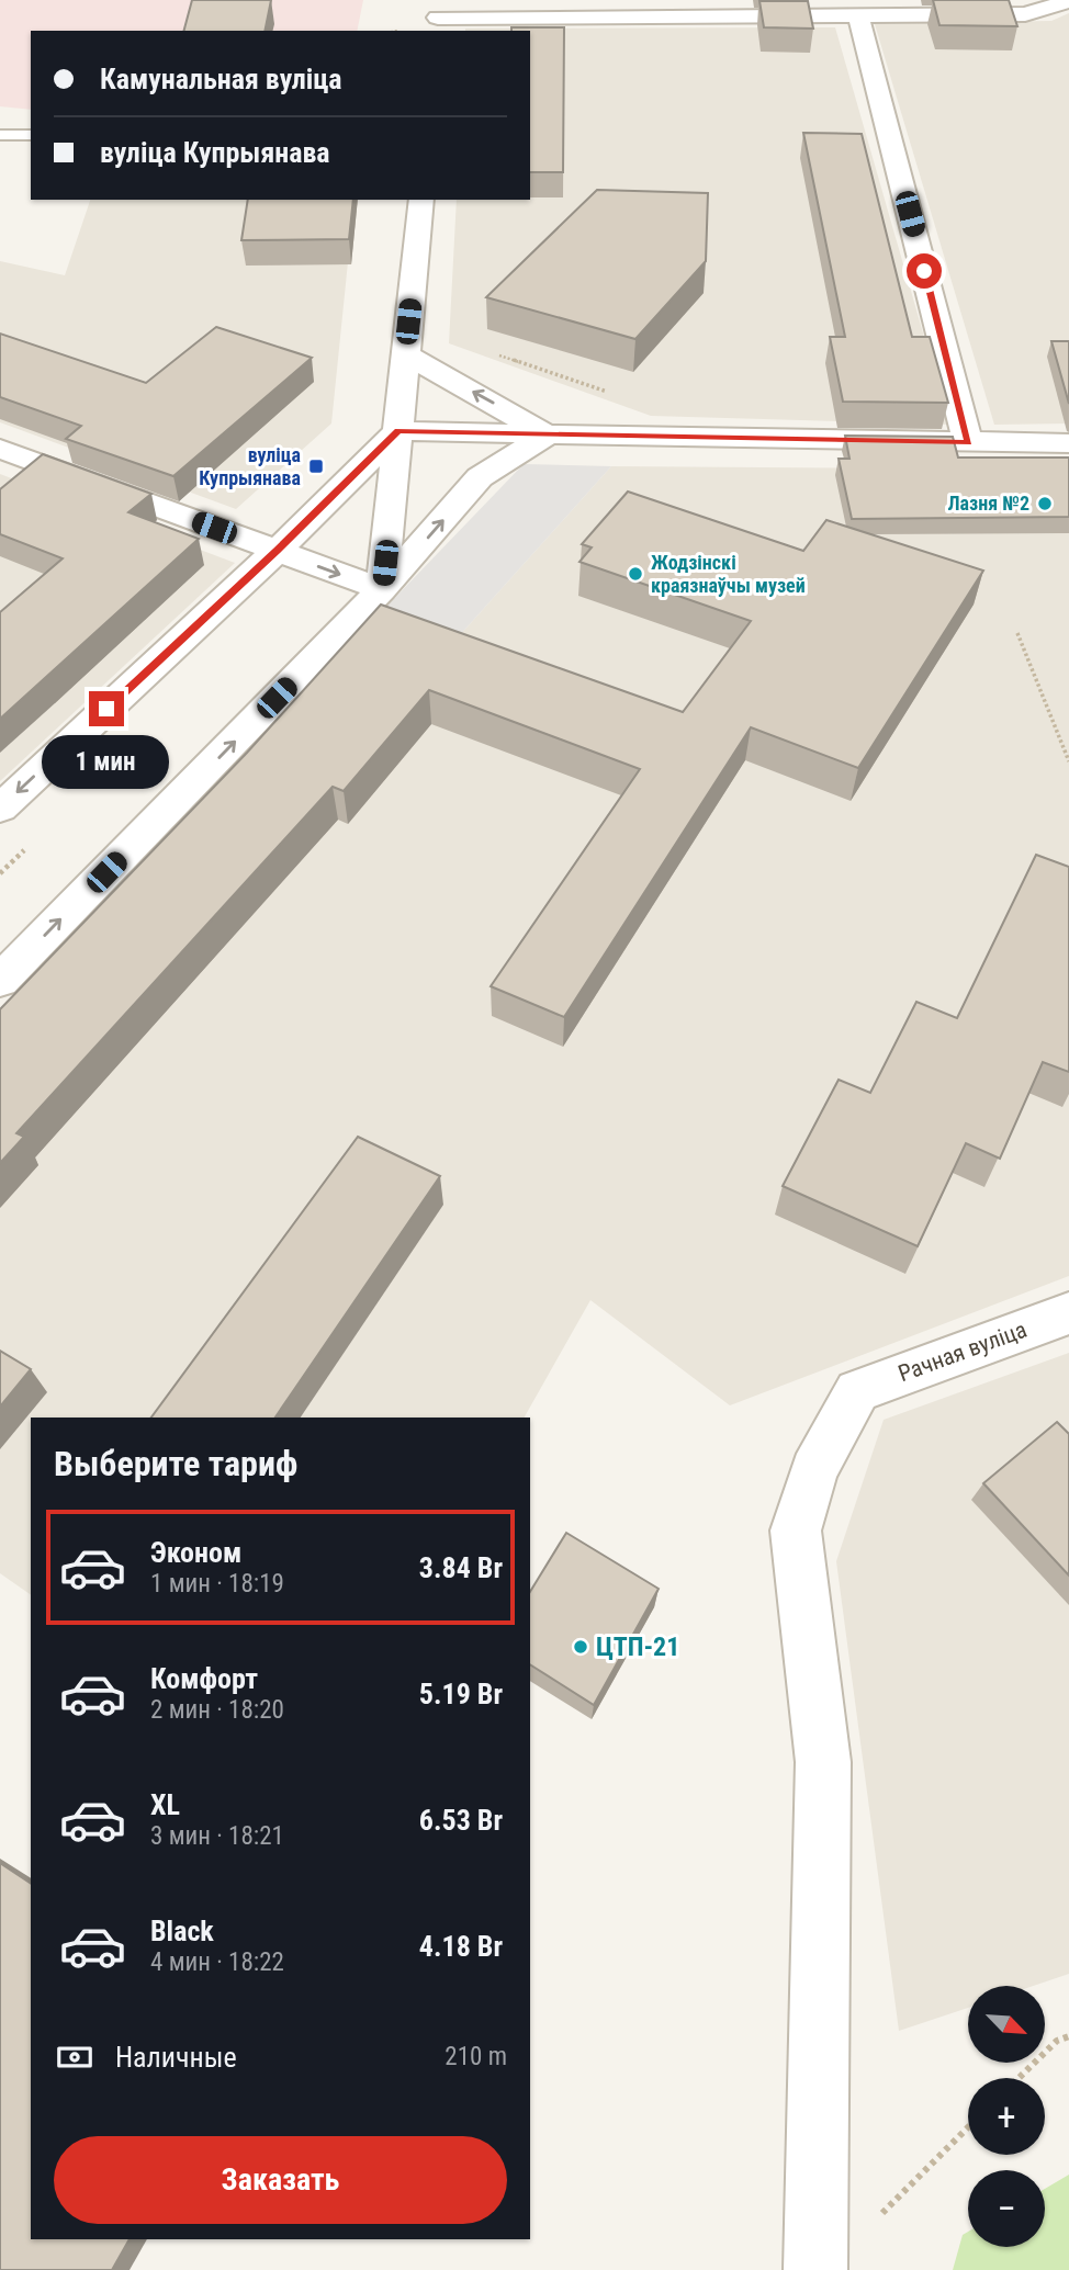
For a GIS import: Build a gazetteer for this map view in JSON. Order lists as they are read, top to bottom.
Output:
{
  "streets": {
    "street": ["Рачная вуліца"]
  },
  "places": {
    "transit": ["вуліца Купрыянава"],
    "other": ["Лазня №2", "Жодзінскі краязнаўчы музей", "ЦТП-21"]
  },
  "north": "bottom right",
  "page": {
    "banner": ["Камунальная вуліца", "вуліца Купрыянава"],
    "bubble": "1 мин",
    "heading": "Выберите тариф",
    "list": [
      {
        "name": "Эконом",
        "note": "1 мин · 18:19",
        "value": "3.84 Br"
      },
      {
        "name": "Комфорт",
        "note": "2 мин · 18:20",
        "value": "5.19 Br"
      },
      {
        "name": "XL",
        "note": "3 мин · 18:21",
        "value": "6.53 Br"
      },
      {
        "name": "Black",
        "note": "4 мин · 18:22",
        "value": "4.18 Br"
      }
    ],
    "map_buttons": ["+", "−"],
    "pay": ["Наличные", "210 m"],
    "buttons": "Заказать"
  }
}
